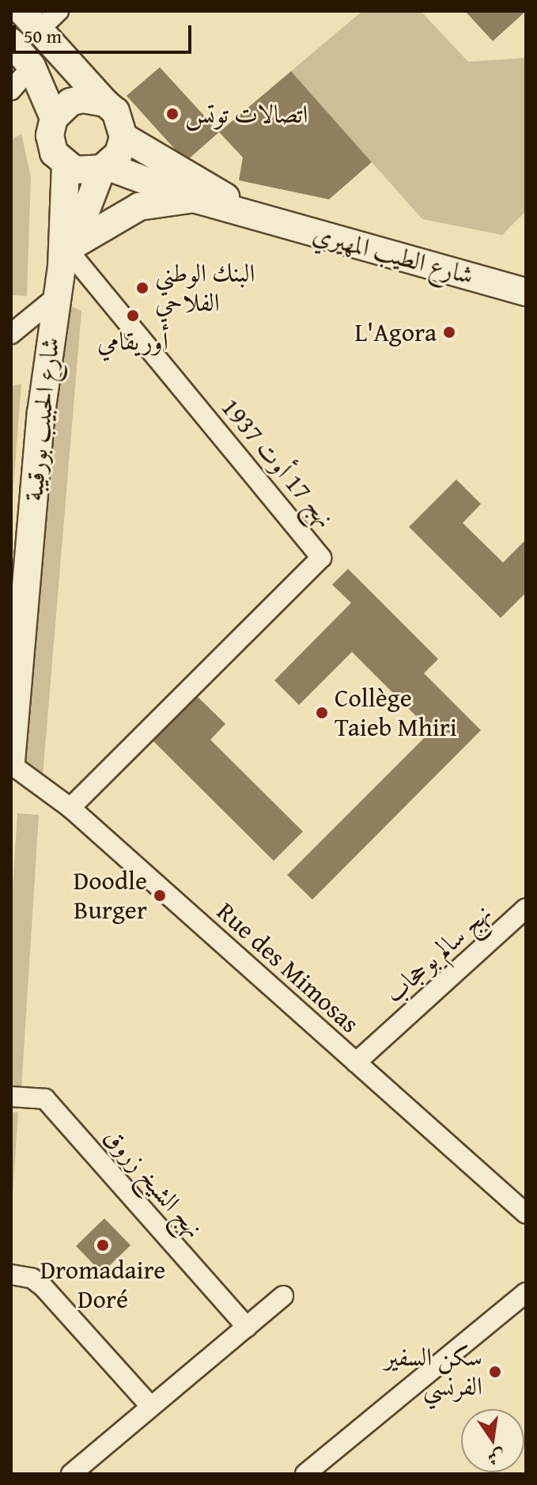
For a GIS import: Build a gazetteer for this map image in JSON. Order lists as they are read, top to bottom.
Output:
{
  "streets": {
    "main road": ["شارع الطيب المهيري", "شارع الحبيب بورقيبة"],
    "street": [
      "نهج 17 أوت 1937",
      "نهج سالم بوحجاب",
      "Rue des Mimosas",
      "نهج الشيخ زروق"
    ]
  },
  "crossings": [
    ["شارع الحبيب بورقيبة", "نهج 17 أوت 1937"],
    ["شارع الحبيب بورقيبة", "Rue des Mimosas"],
    ["نهج 17 أوت 1937", "Rue des Mimosas"],
    ["نهج سالم بوحجاب", "Rue des Mimosas"]
  ],
  "places": [
    "اتصالات توتس",
    "البنك الوطني الفلاحي",
    "أوريقامي",
    "L'Agora",
    "Collège Taieb Mhiri",
    "Doodle Burger",
    "Dromadaire Doré",
    "سكن السفير الفرنسي"
  ],
  "scale_bar": "50 m",
  "north": "bottom"
}
